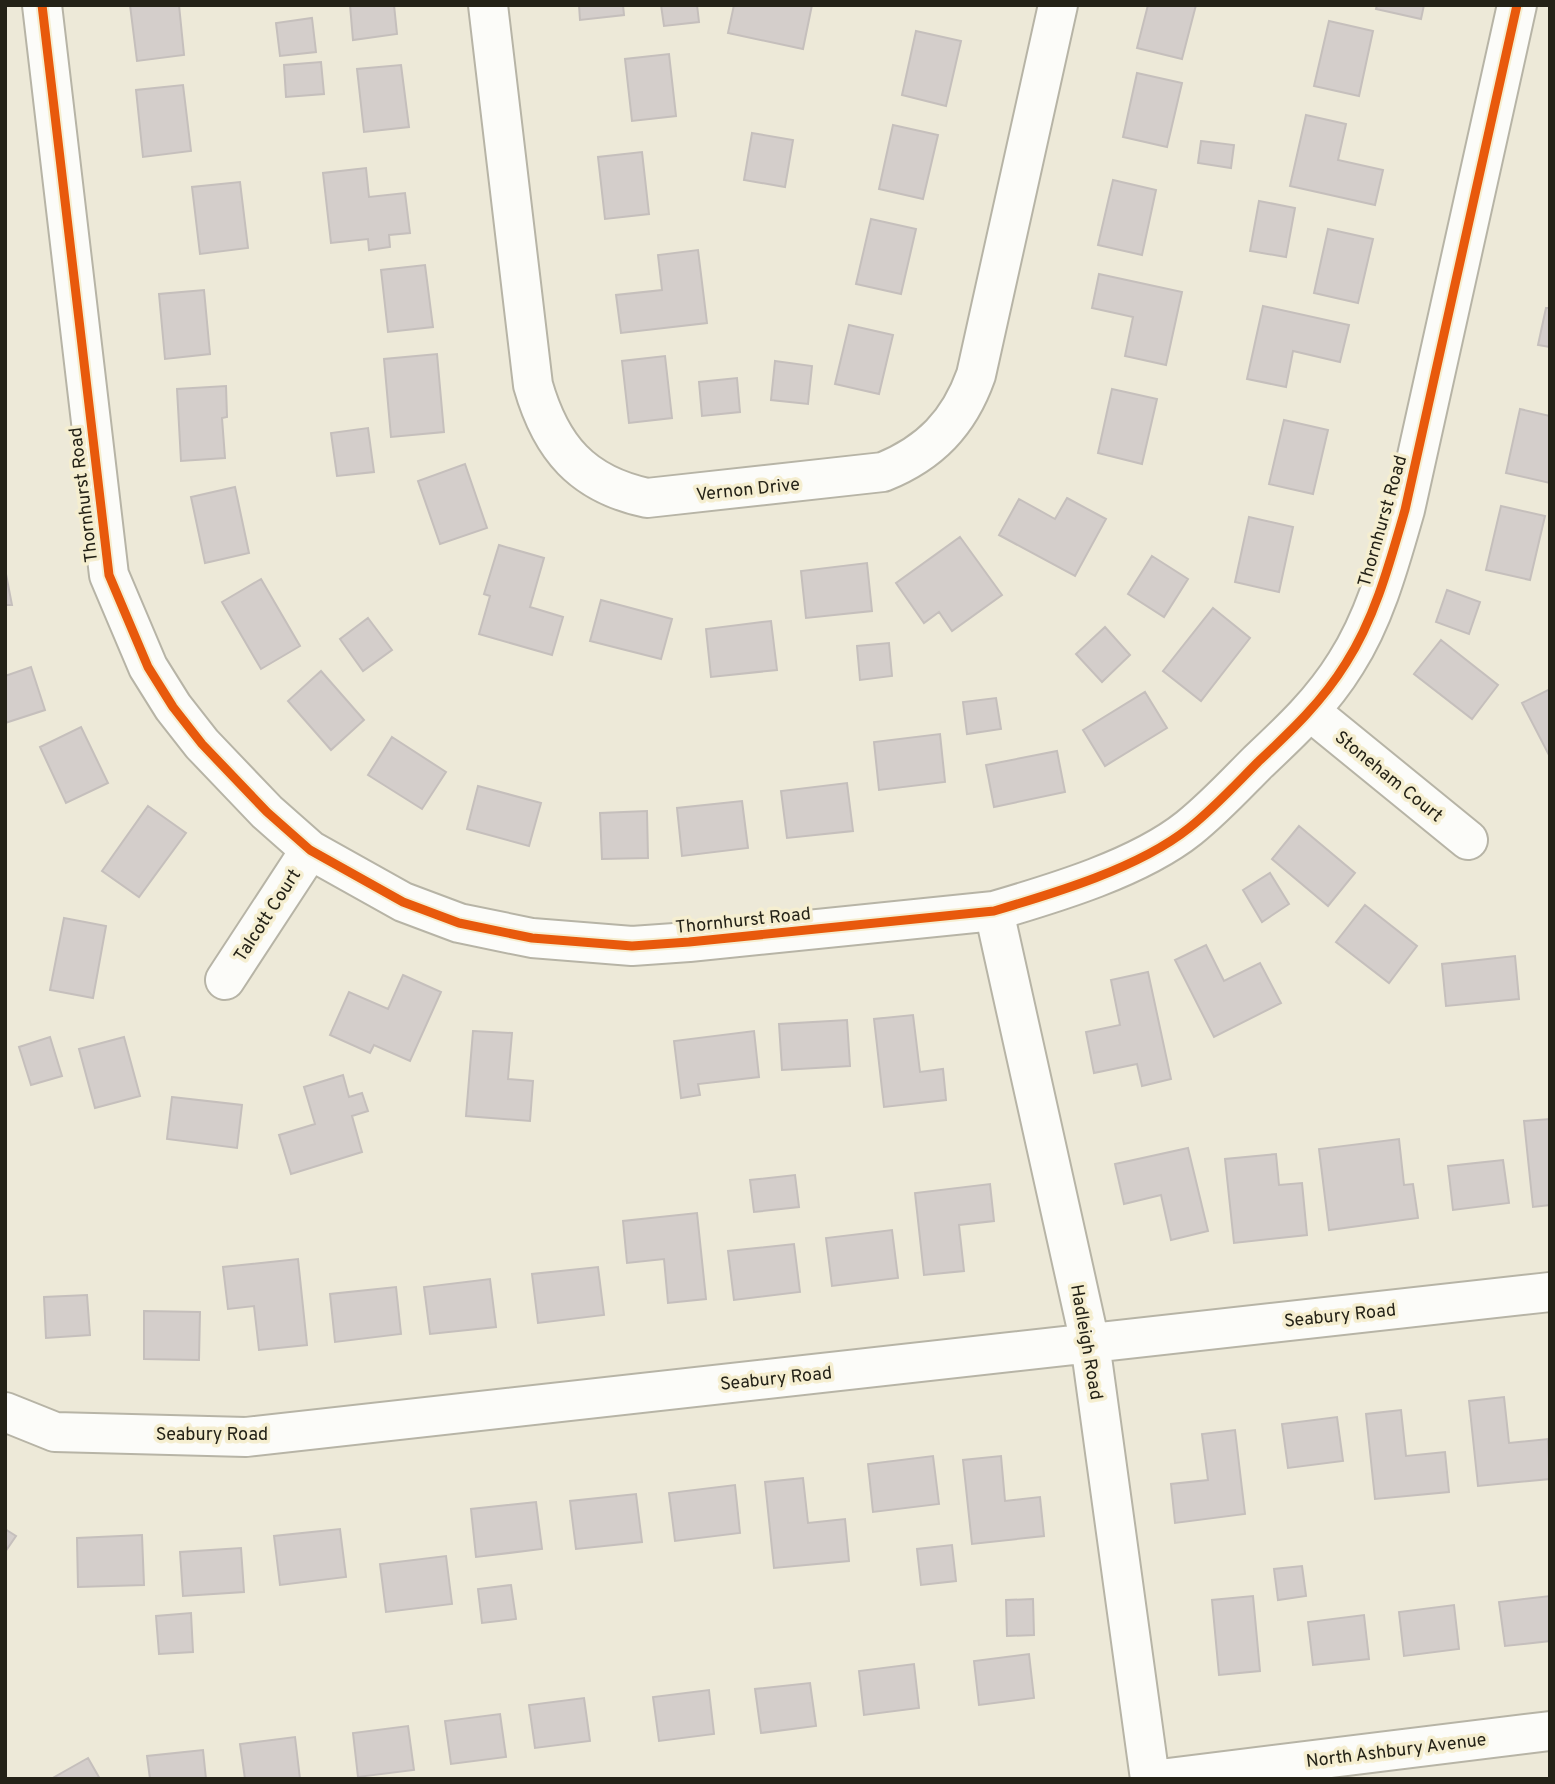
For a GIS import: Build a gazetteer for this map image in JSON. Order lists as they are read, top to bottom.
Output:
{
  "streets": {
    "street": [
      "Vernon Drive",
      "Thornhurst Road",
      "Stoneham Court",
      "Talcott Court",
      "Seabury Road",
      "Hadleigh Road",
      "North Ashbury Avenue"
    ]
  },
  "crossings": [
    ["Thornhurst Road", "Stoneham Court"],
    ["Thornhurst Road", "Talcott Court"],
    ["Thornhurst Road", "Hadleigh Road"],
    ["Seabury Road", "Hadleigh Road"]
  ]
}
